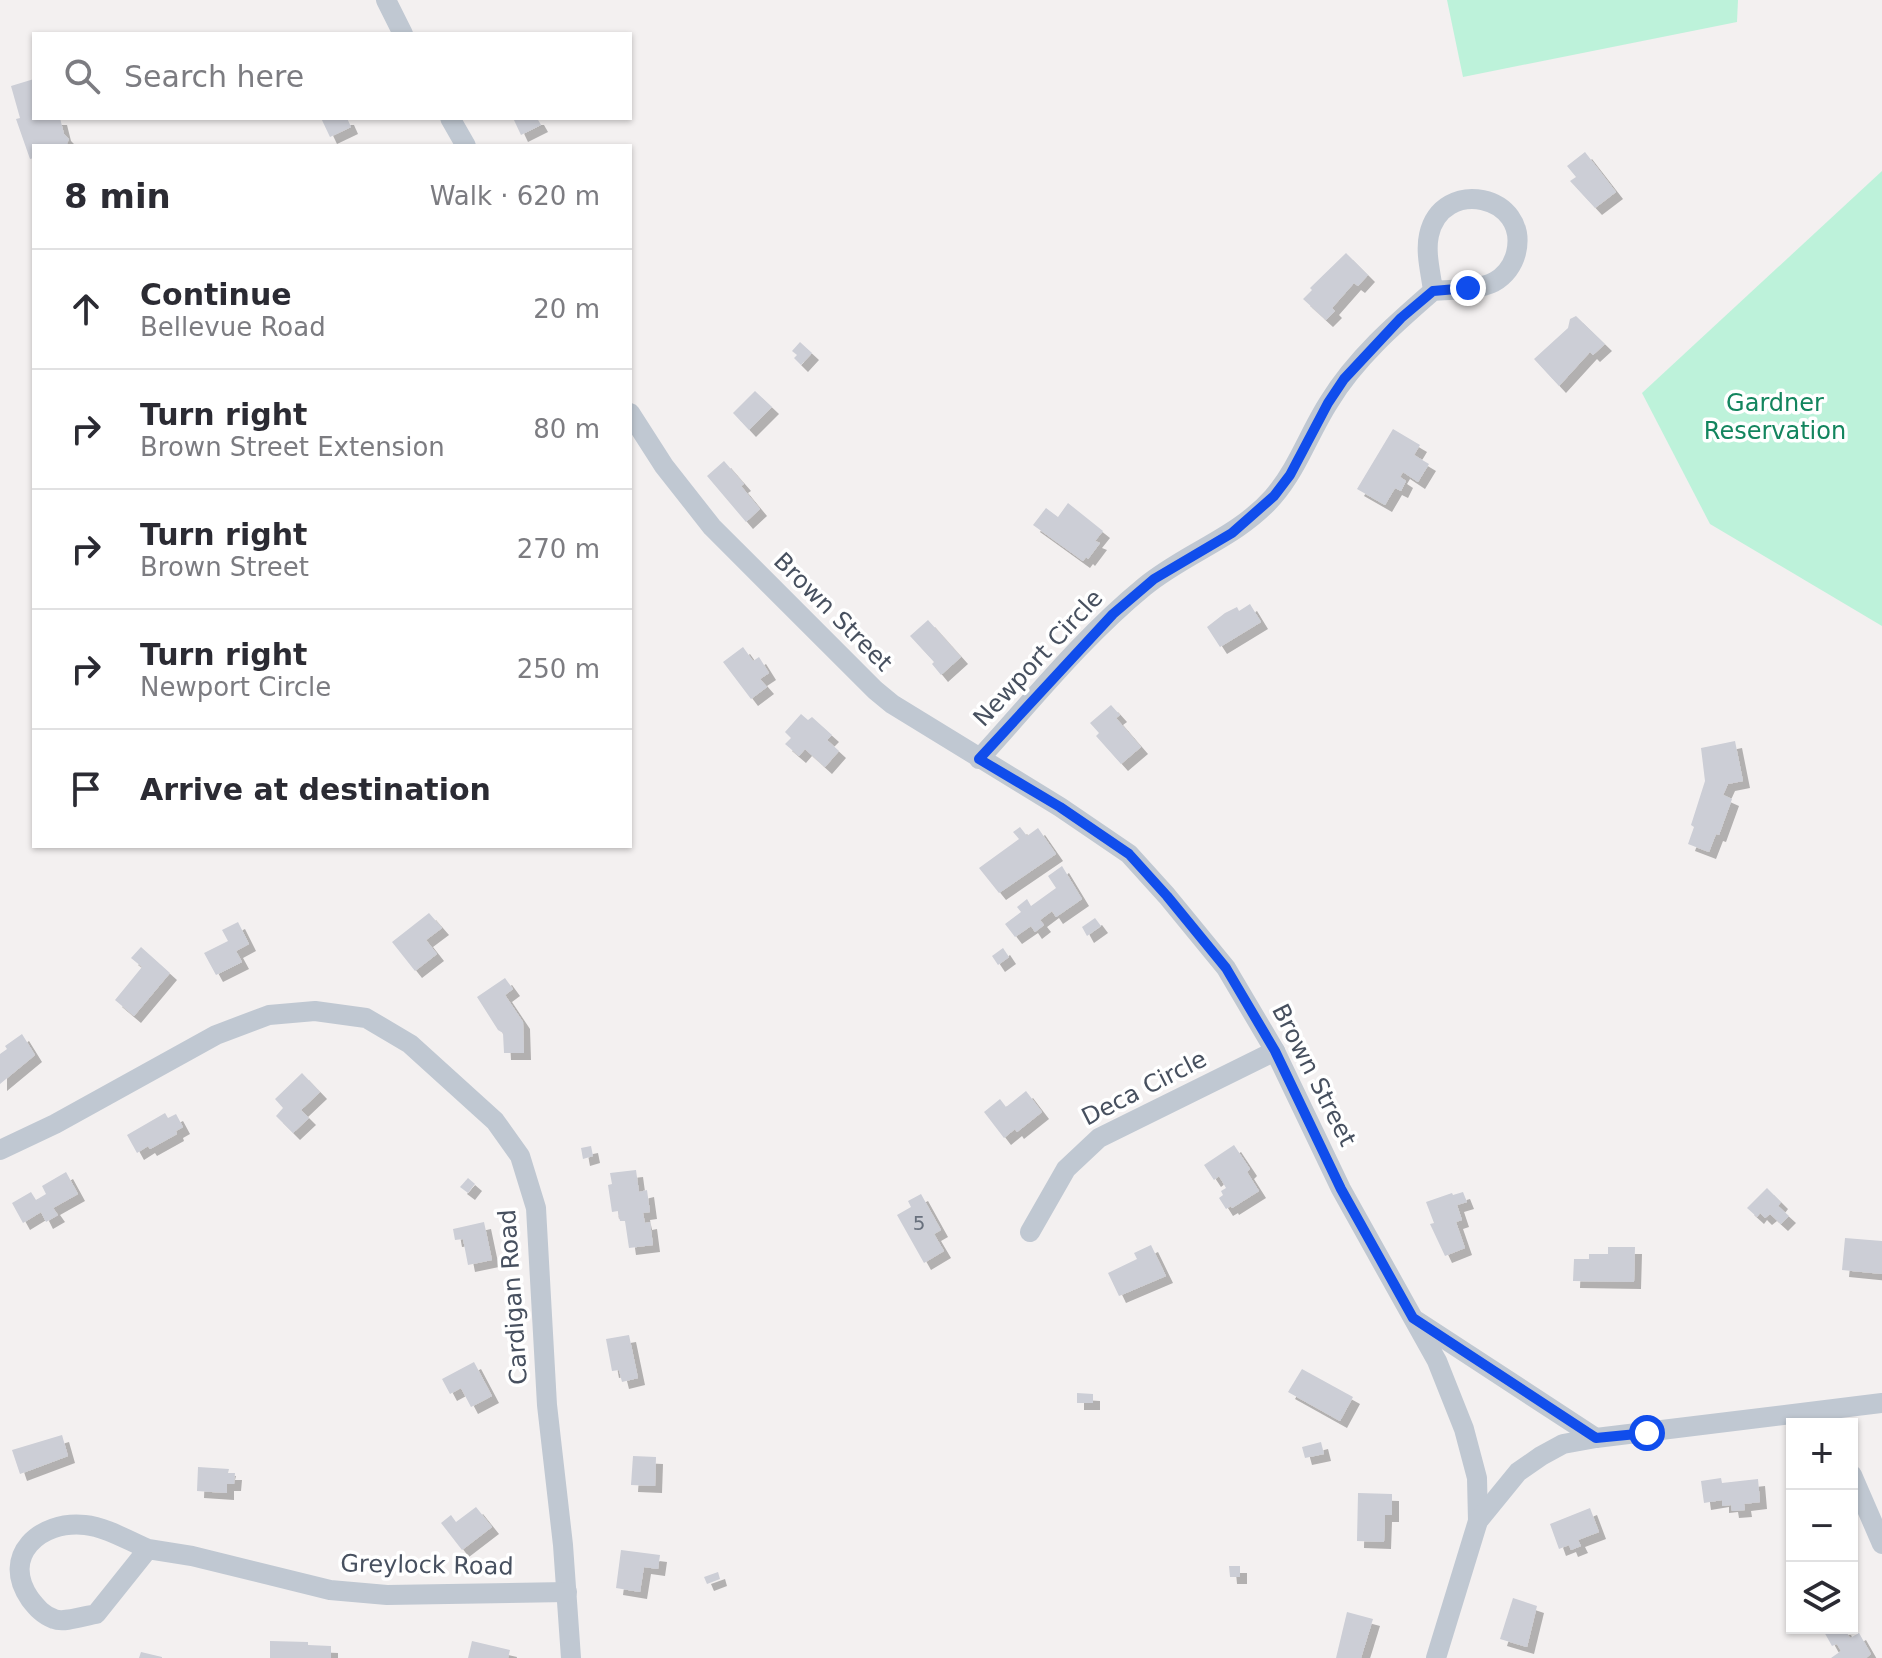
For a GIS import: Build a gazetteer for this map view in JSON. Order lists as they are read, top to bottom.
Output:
{
  "streets": {
    "street": [
      "Brown Street",
      "Newport Circle",
      "Deca Circle",
      "Cardigan Road",
      "Greylock Road"
    ]
  },
  "crossings": [
    ["Brown Street", "Newport Circle"],
    ["Brown Street", "Deca Circle"],
    ["Cardigan Road", "Greylock Road"]
  ],
  "parks": ["Gardner Reservation"],
  "house_numbers": ["5"],
  "page": {
    "search": "Search here",
    "heading": ["8 min", "Walk · 620 m"],
    "list": [
      ["Continue", "Bellevue Road", "20 m"],
      ["Turn right", "Brown Street Extension", "80 m"],
      ["Turn right", "Brown Street", "270 m"],
      ["Turn right", "Newport Circle", "250 m"],
      "Arrive at destination"
    ],
    "map_buttons": ["+", "−"]
  }
}
